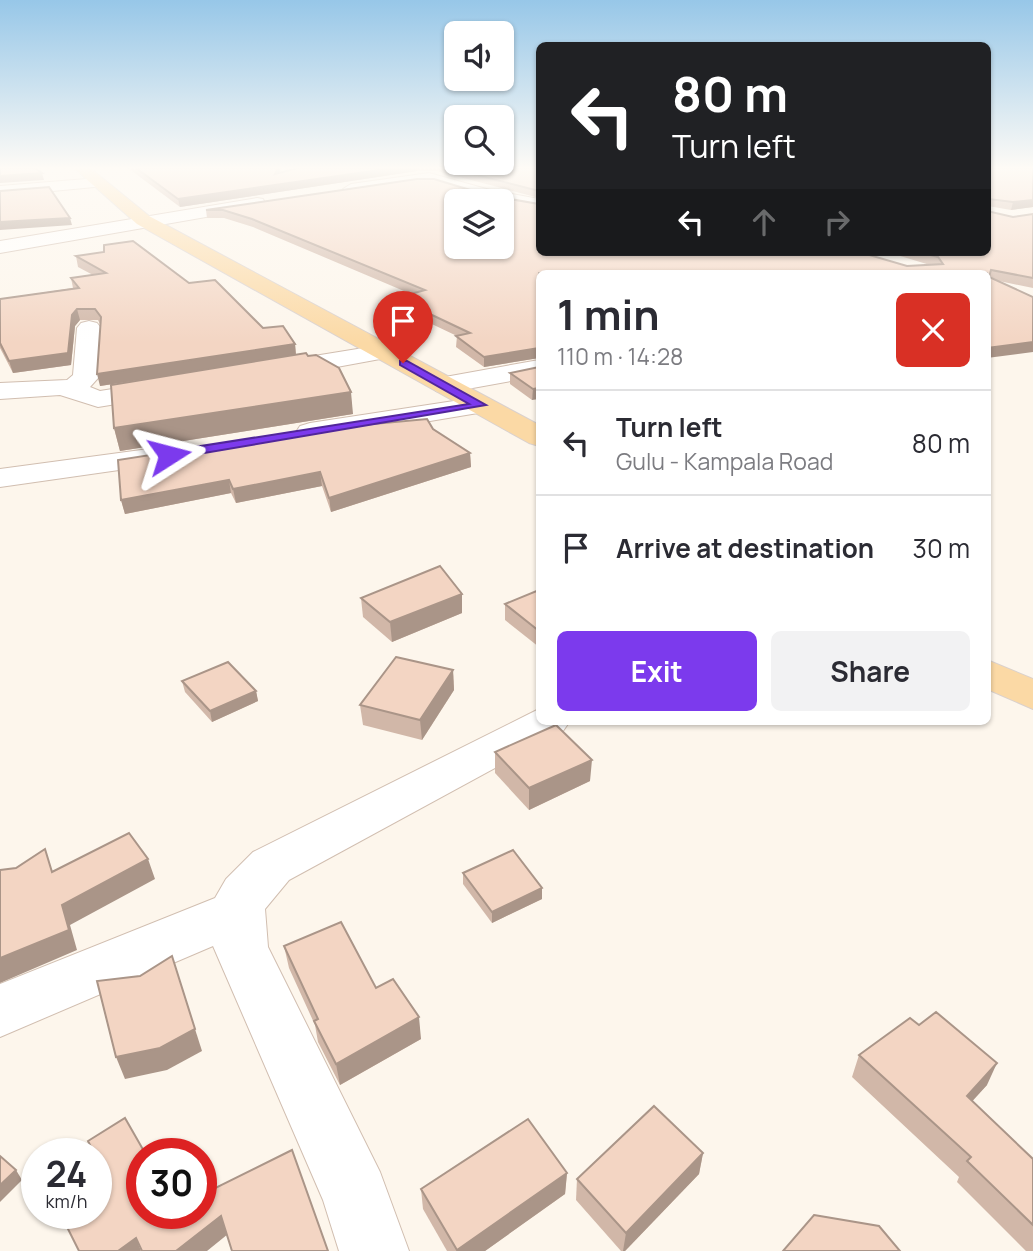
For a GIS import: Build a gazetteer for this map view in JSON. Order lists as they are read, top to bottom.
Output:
{
  "page": {
    "turn": ["80 m", "Turn left"],
    "heading": ["1 min", "110 m · 14:28"],
    "list": [
      {
        "name": "Turn left",
        "note": "Gulu - Kampala Road",
        "value": "80 m"
      },
      {
        "name": "Arrive at destination",
        "value": "30 m"
      }
    ],
    "buttons": ["Exit", "Share"],
    "speed": "24 km/h",
    "limit": "30"
  }
}
